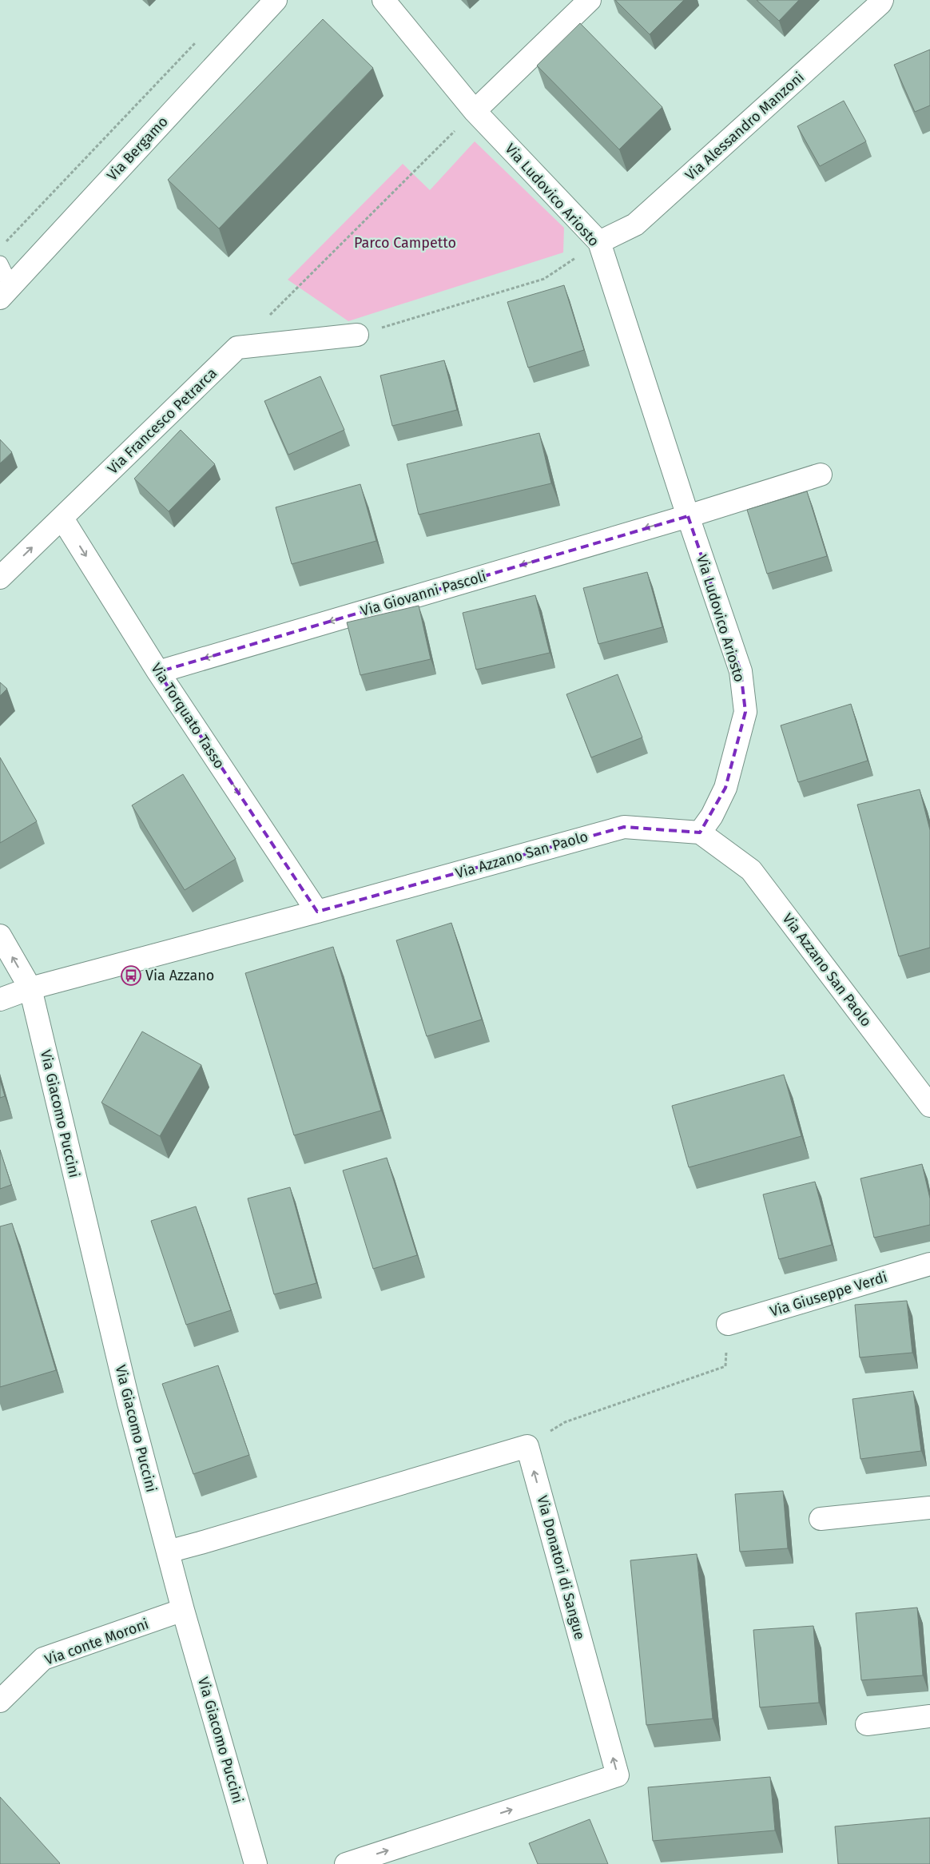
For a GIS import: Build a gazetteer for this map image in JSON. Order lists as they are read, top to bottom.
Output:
{
  "streets": {
    "street": [
      "Via Alessandro Manzoni",
      "Via Bergamo",
      "Via Ludovico Ariosto",
      "Via Francesco Petrarca",
      "Via Giovanni Pascoli",
      "Via Torquato Tasso",
      "Via Azzano San Paolo",
      "Via Giacomo Puccini",
      "Via Giuseppe Verdi",
      "Via Donatori di Sangue",
      "Via conte Moroni"
    ]
  },
  "crossings": [
    ["Via Alessandro Manzoni", "Via Ludovico Ariosto"],
    ["Via Ludovico Ariosto", "Via Giovanni Pascoli"],
    ["Via Ludovico Ariosto", "Via Azzano San Paolo"],
    ["Via Francesco Petrarca", "Via Torquato Tasso"],
    ["Via Giovanni Pascoli", "Via Torquato Tasso"],
    ["Via Torquato Tasso", "Via Azzano San Paolo"],
    ["Via Azzano San Paolo", "Via Giacomo Puccini"],
    ["Via Giacomo Puccini", "Via conte Moroni"]
  ],
  "one_way": ["Via Giovanni Pascoli", "Via Torquato Tasso"],
  "parks": ["Parco Campetto"],
  "places": {
    "bus stop": ["Via Azzano"]
  }
}
